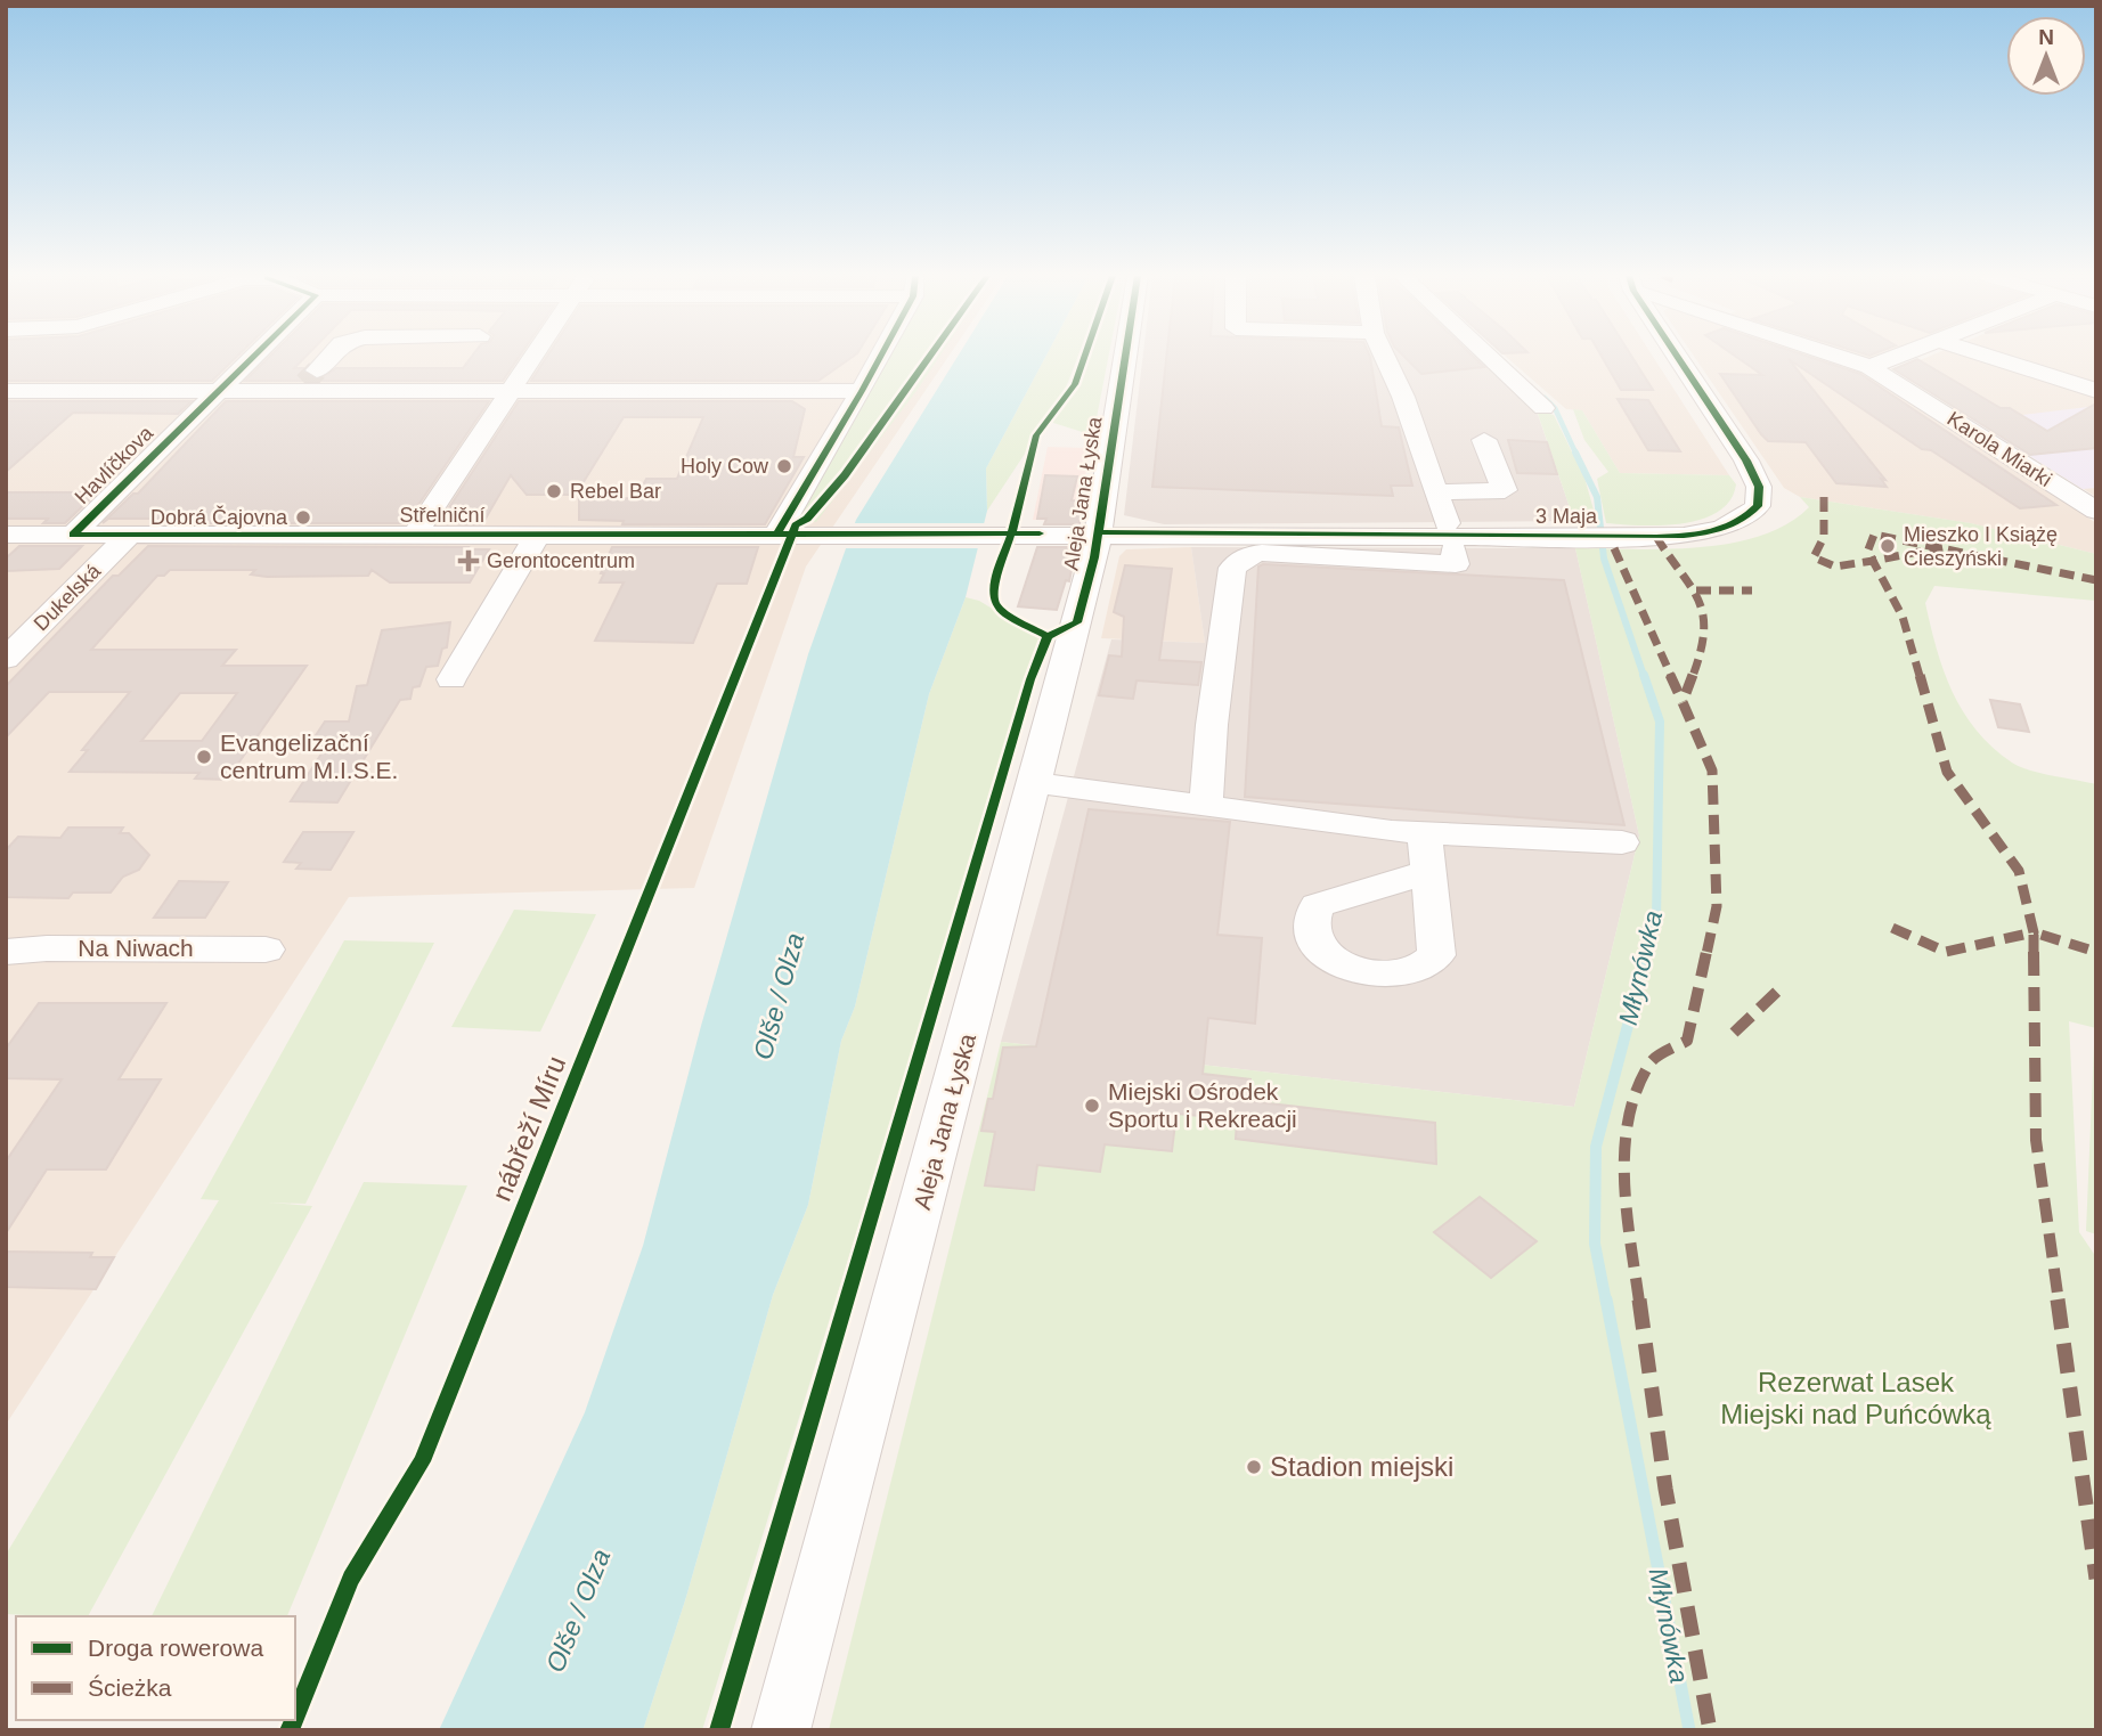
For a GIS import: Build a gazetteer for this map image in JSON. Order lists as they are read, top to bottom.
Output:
{
  "streets": {
    "street": [
      "Karola Miarki",
      "Havlíčkova",
      "Aleja Jana Łyska",
      "Střelniční",
      "3 Maja",
      "Dukelská",
      "Na Niwach"
    ],
    "cycle path": ["nábřeží Míru"]
  },
  "crossings": [
    ["Havlíčkova", "Střelniční"],
    ["Aleja Jana Łyska", "3 Maja"],
    ["Střelniční", "3 Maja"],
    ["Střelniční", "Dukelská"]
  ],
  "water": ["Młynówka", "Olše / Olza"],
  "parks": ["Rezerwat Lasek Miejski nad Puńcówką"],
  "places": {
    "other": [
      "Holy Cow",
      "Rebel Bar",
      "Dobrá Čajovna",
      "Mieszko I Książę Cieszyński",
      "Evangelizační centrum M.I.S.E.",
      "Miejski Ośrodek Sportu i Rekreacji",
      "Stadion miejski"
    ],
    "health": ["Gerontocentrum"]
  },
  "legend": ["Droga rowerowa", "Ścieżka"],
  "north": "top"
}
